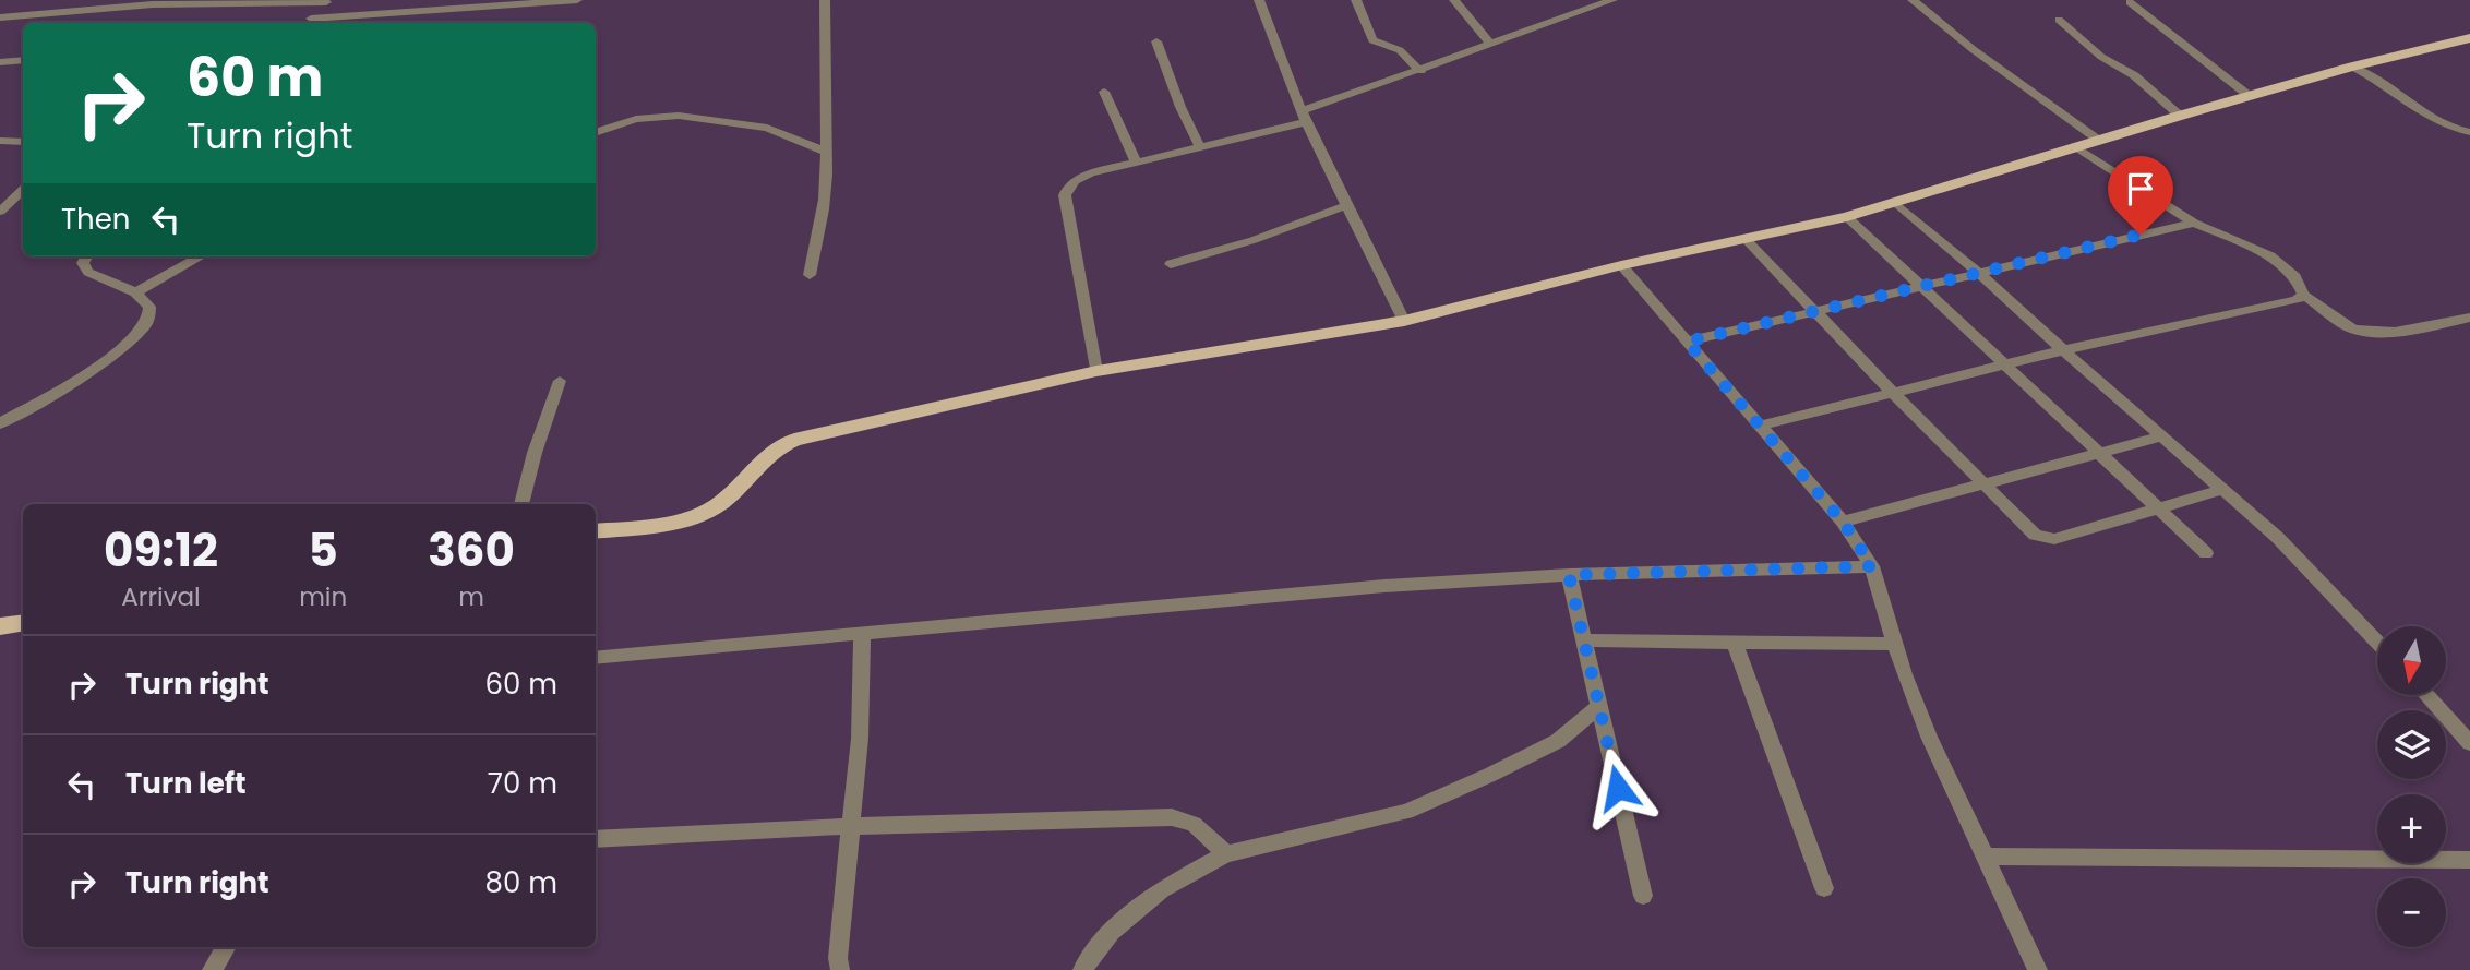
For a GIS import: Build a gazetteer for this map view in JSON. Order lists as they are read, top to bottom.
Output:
{
  "north": "bottom",
  "page": {
    "turn": ["60 m", "Turn right"],
    "then": "Then",
    "eta": [
      "09:12",
      "Arrival",
      "5",
      "min",
      "360",
      "m"
    ],
    "map_buttons": ["+", "−"],
    "list": [
      {
        "name": "Turn right",
        "value": "60 m"
      },
      {
        "name": "Turn left",
        "value": "70 m"
      },
      {
        "name": "Turn right",
        "value": "80 m"
      }
    ]
  }
}
